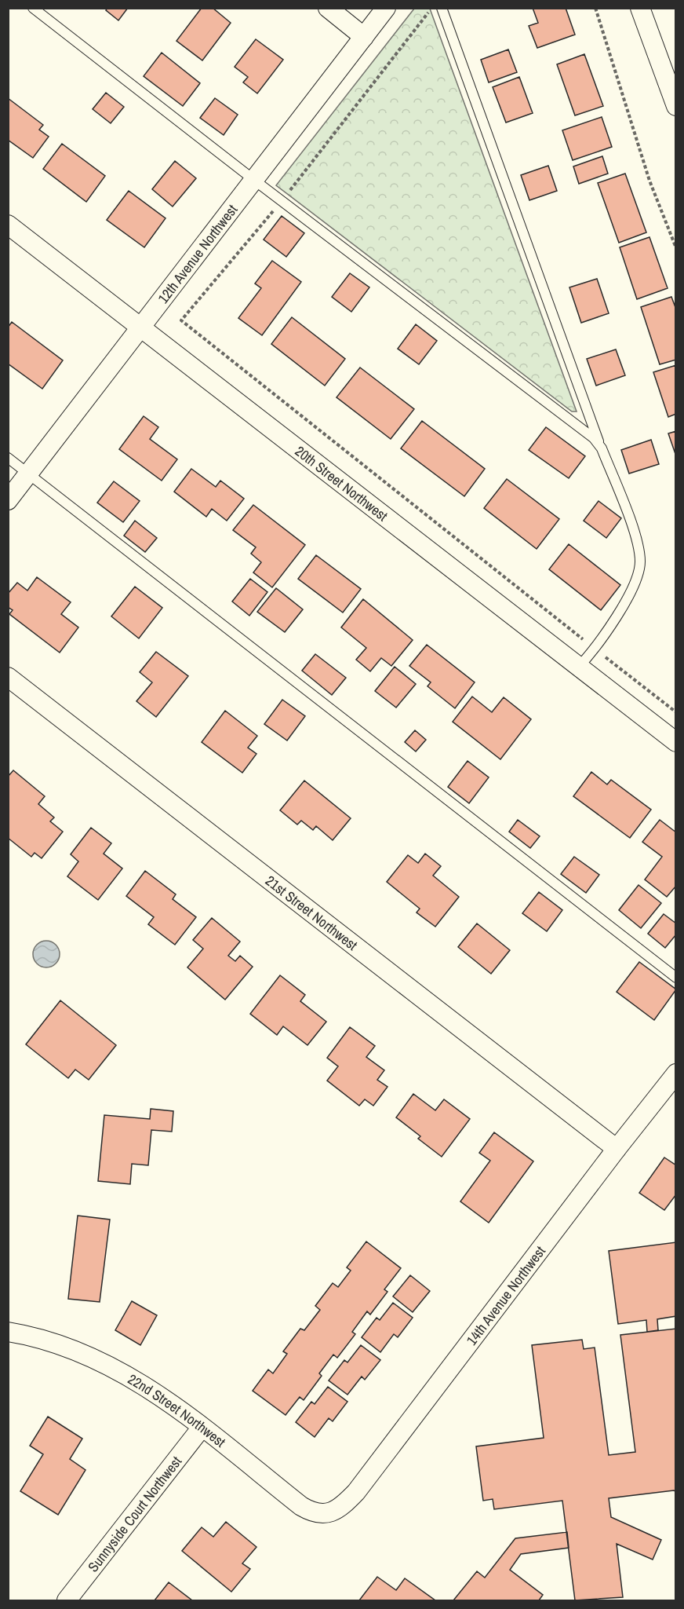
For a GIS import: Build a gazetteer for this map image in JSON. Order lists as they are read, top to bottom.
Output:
{
  "streets": {
    "street": [
      "12th Avenue Northwest",
      "20th Street Northwest",
      "21st Street Northwest",
      "14th Avenue Northwest",
      "22nd Street Northwest",
      "Sunnyside Court Northwest"
    ]
  },
  "crossings": [
    ["12th Avenue Northwest", "20th Street Northwest"],
    ["21st Street Northwest", "14th Avenue Northwest"],
    ["14th Avenue Northwest", "22nd Street Northwest"],
    ["22nd Street Northwest", "Sunnyside Court Northwest"]
  ]
}
